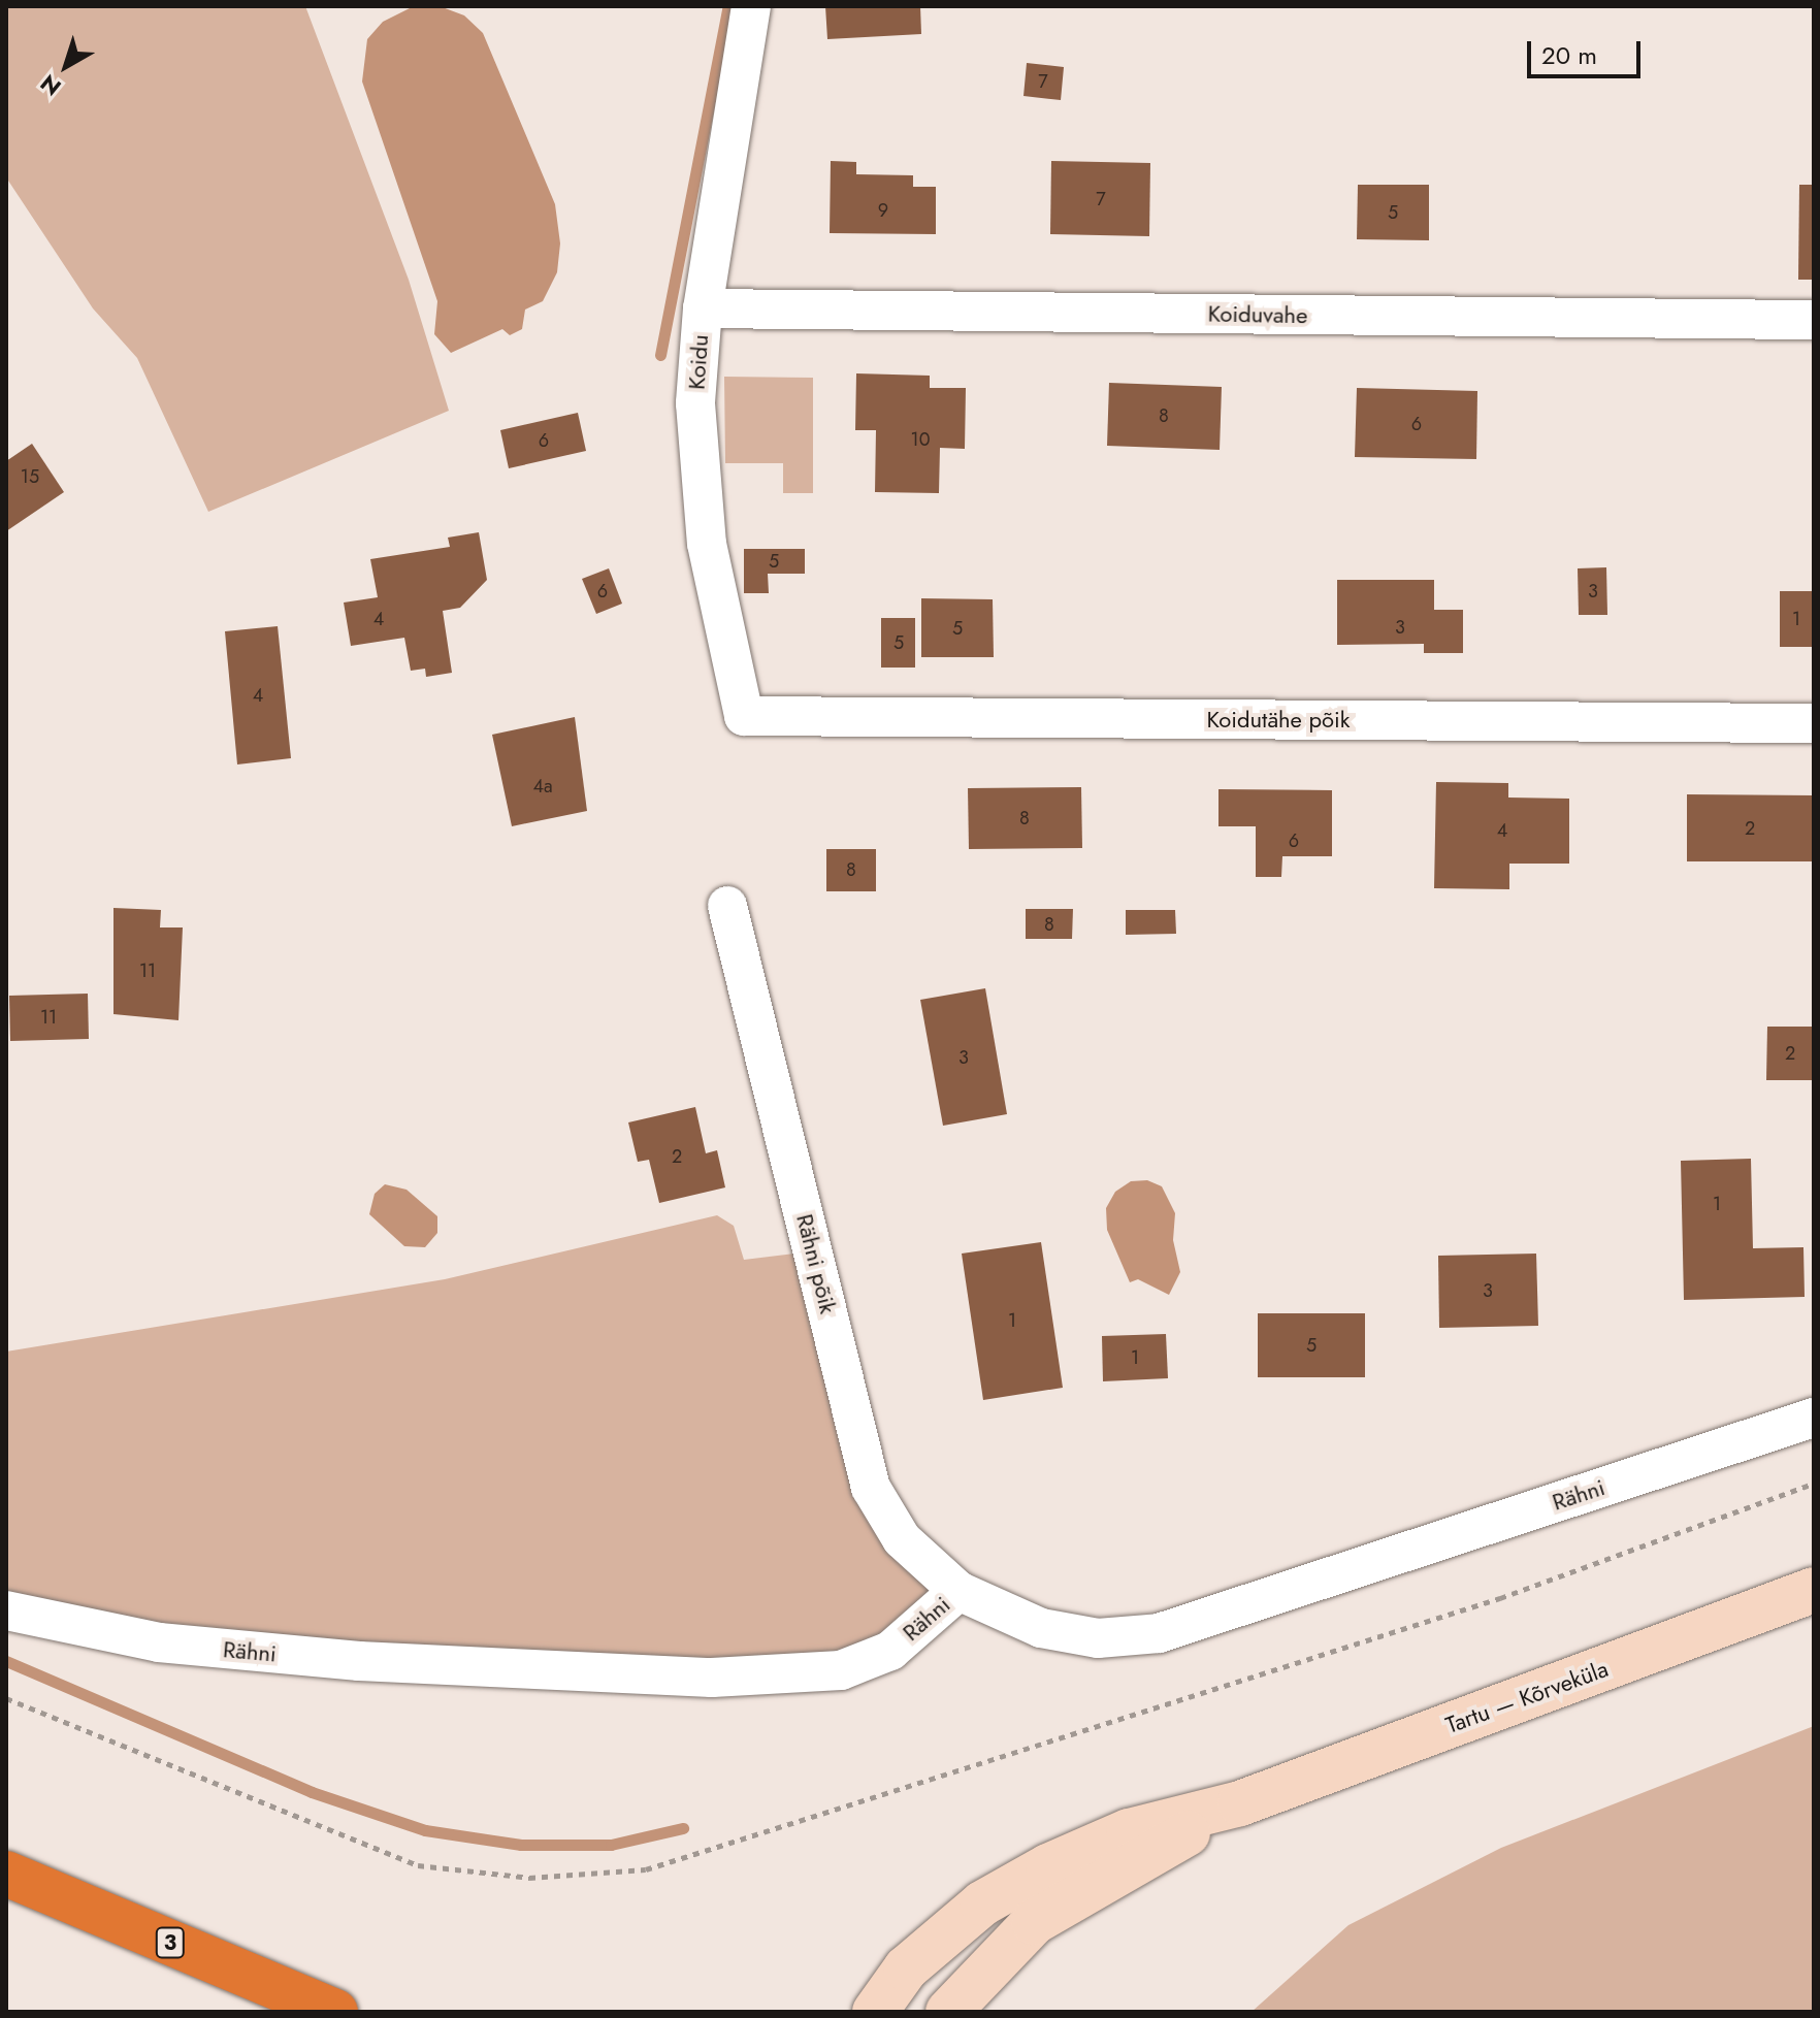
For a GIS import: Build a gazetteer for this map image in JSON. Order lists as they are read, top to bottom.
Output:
{
  "streets": {
    "highway": ["3"],
    "main road": ["Tartu — Kõrveküla"],
    "street": [
      "Koiduvahe",
      "Koidu",
      "Koidutähe põik",
      "Rähni põik",
      "Rähni"
    ]
  },
  "crossings": [
    ["Koiduvahe", "Koidu"],
    ["Koidu", "Koidutähe põik"],
    ["Rähni põik", "Rähni"]
  ],
  "house_numbers": [
    "7",
    "7",
    "9",
    "5",
    "8",
    "6",
    "10",
    "6",
    "15",
    "5",
    "6",
    "3",
    "4",
    "1",
    "3",
    "5",
    "5",
    "4",
    "4a",
    "8",
    "2",
    "4",
    "6",
    "8",
    "8",
    "11",
    "11",
    "2",
    "3",
    "2",
    "1",
    "3",
    "1",
    "5",
    "1"
  ],
  "scale_bar": "20 m",
  "north": "bottom left"
}
